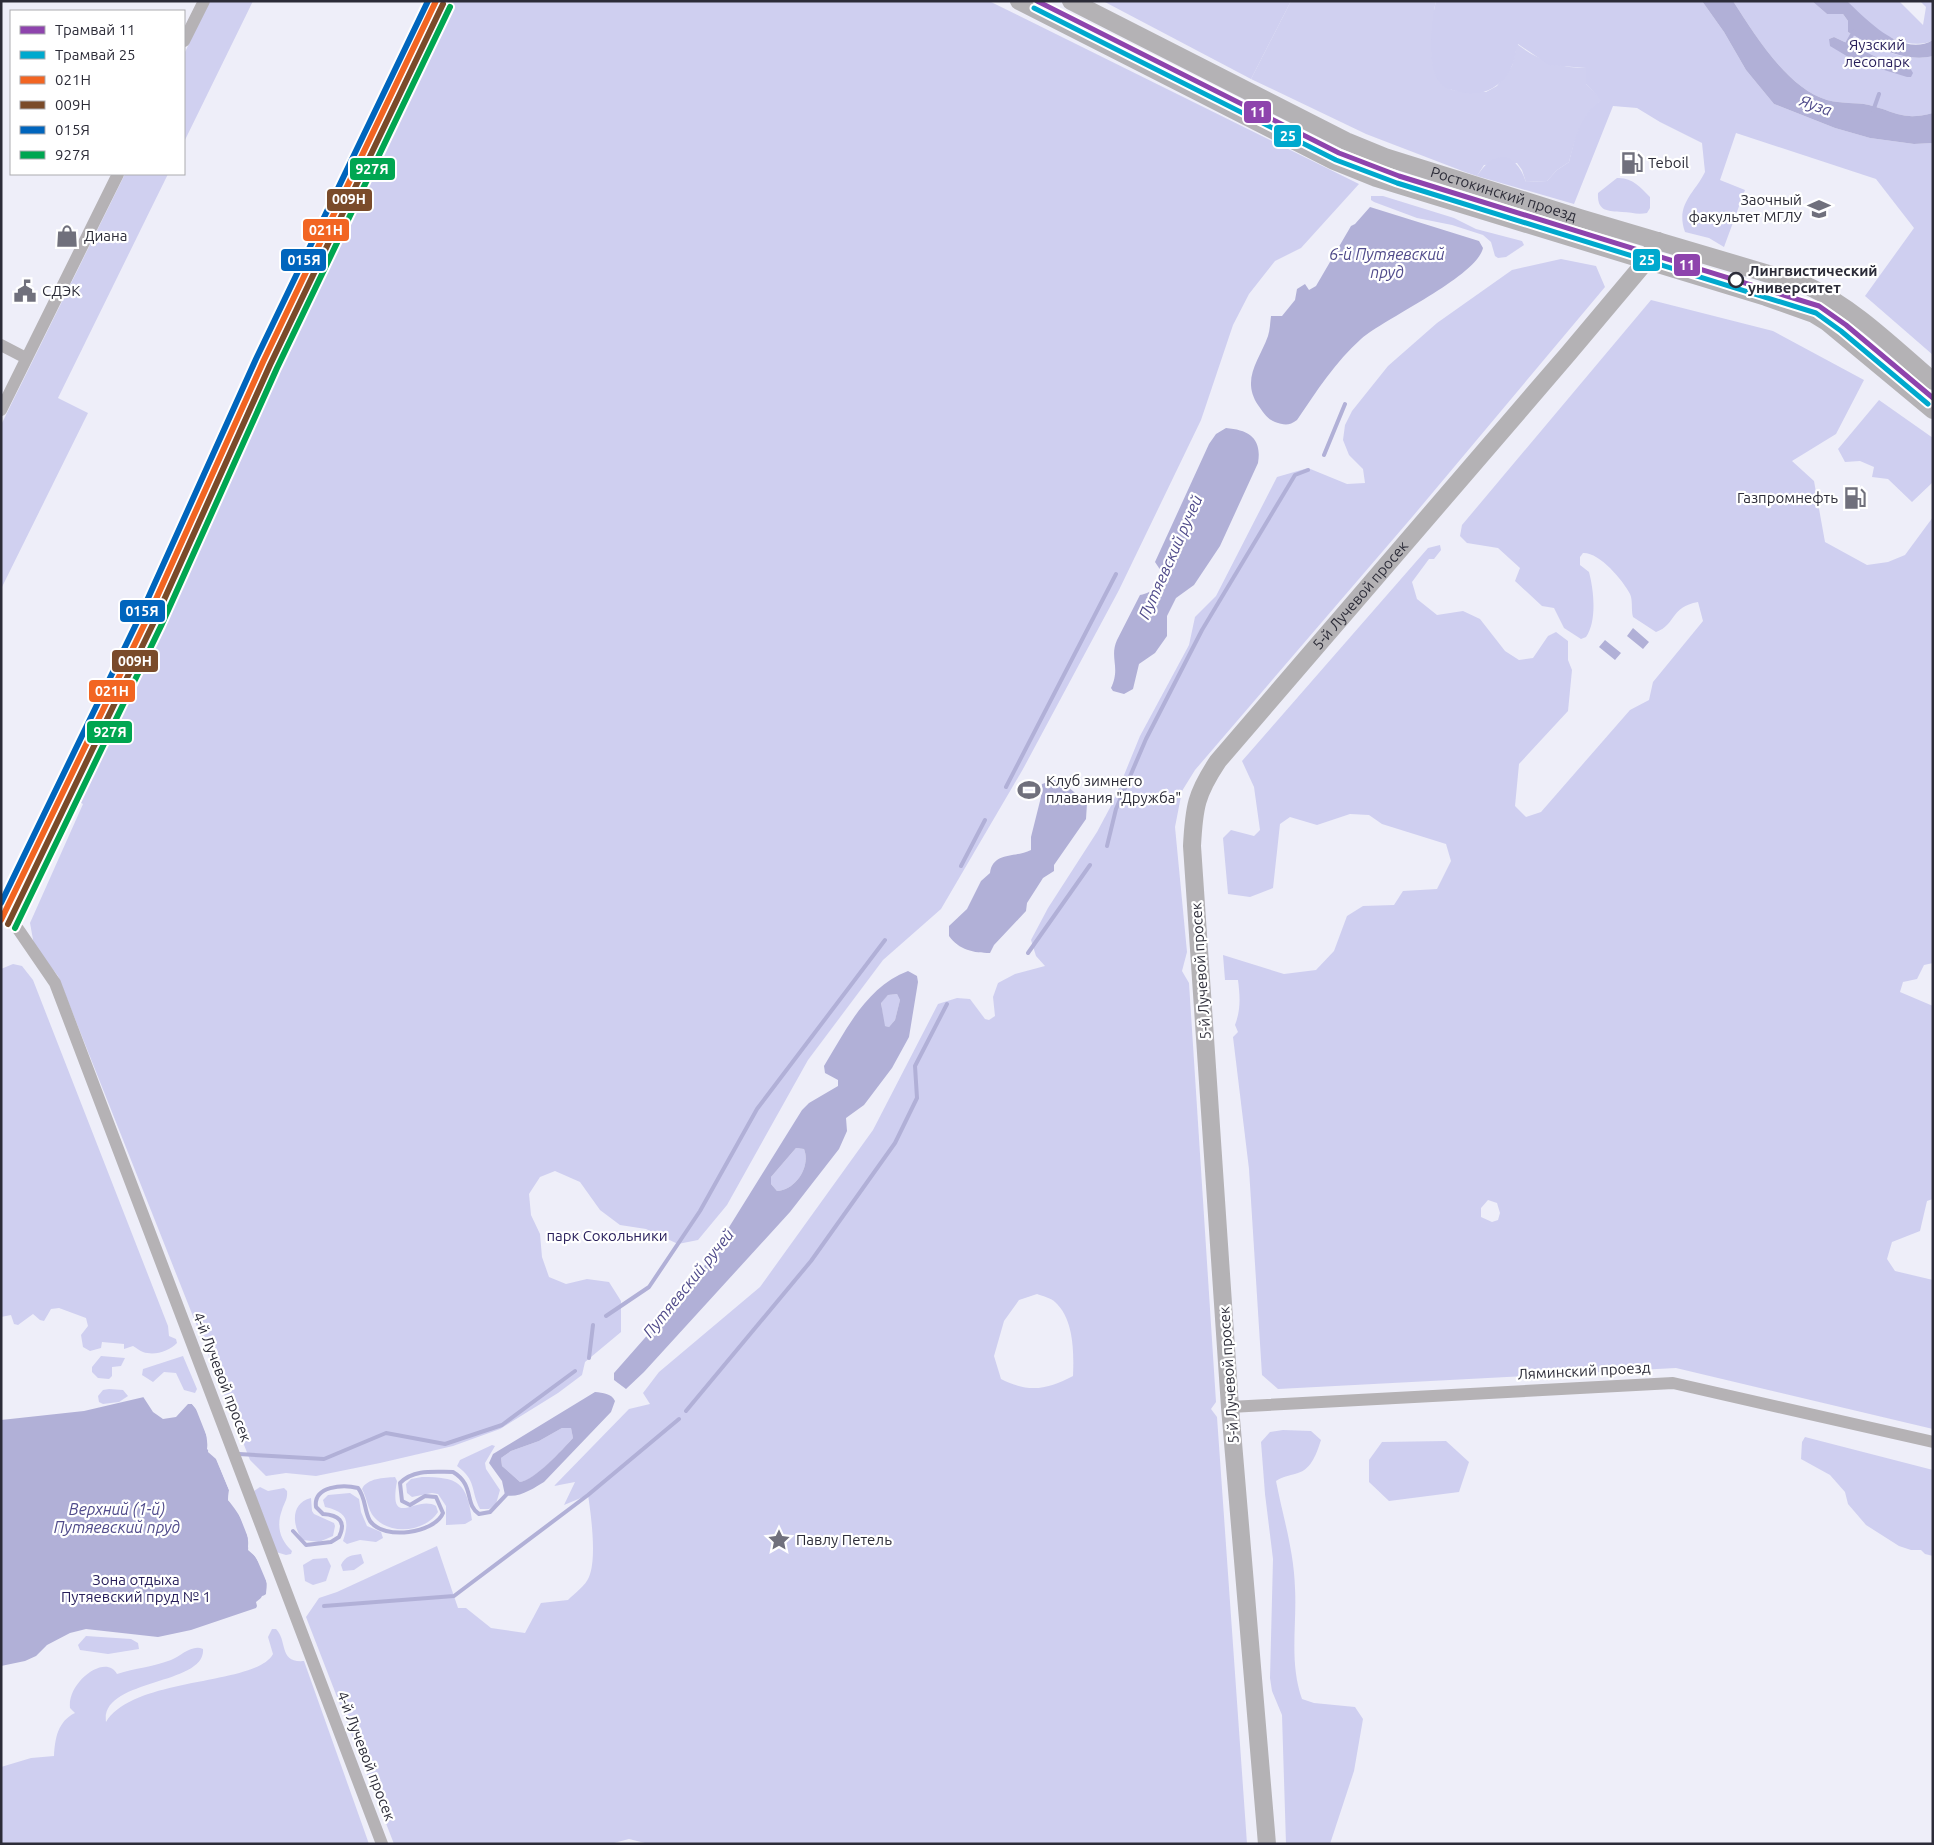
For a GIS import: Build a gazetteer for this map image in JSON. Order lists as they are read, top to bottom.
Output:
{
  "streets": {
    "main road": ["Ростокинский проезд", "5-й Лучевой просек"],
    "street": ["Ляминский проезд", "4-й Лучевой просек"]
  },
  "crossings": [
    ["Ростокинский проезд", "5-й Лучевой просек"],
    ["5-й Лучевой просек", "Ляминский проезд"]
  ],
  "water": [
    "Яуза",
    "6-й Путяевский пруд",
    "Путяевский ручей",
    "Верхний (1-й) Путяевский пруд"
  ],
  "parks": ["Яузский лесопарк", "парк Сокольники", "Зона отдыха Путяевский пруд № 1"],
  "places": {
    "fuel station": ["Teboil", "Газпромнефть"],
    "school or university": ["Заочный факультет МГЛУ"],
    "shop": ["Диана"],
    "other": ["Лингвистический университет"],
    "public building": ["СДЭК"],
    "sports": ["Клуб зимнего плавания \"Дружба\""],
    "place": ["Павлу Петель"]
  },
  "lines": [
    "tram line 11",
    "transit line 021Н",
    "transit line 015Я",
    "transit line 009Н",
    "transit line 927Я",
    "tram line 25"
  ],
  "legend": [
    "Трамвай 11",
    "Трамвай 25",
    "021Н",
    "009Н",
    "015Я",
    "927Я"
  ]
}
